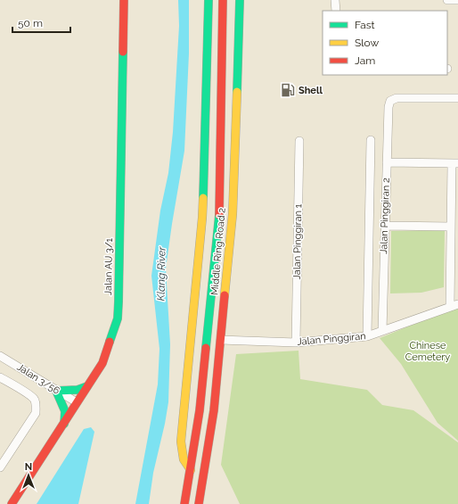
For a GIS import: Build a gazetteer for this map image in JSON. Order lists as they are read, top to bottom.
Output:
{
  "streets": {
    "main road": ["Middle Ring Road 2", "Jalan AU 3/1"],
    "street": [
      "Jalan Pinggiran 2",
      "Jalan Pinggiran 1",
      "Jalan Pinggiran",
      "Jalan 3/56"
    ]
  },
  "crossings": [
    ["Jalan Pinggiran 2", "Jalan Pinggiran"],
    ["Jalan Pinggiran 1", "Jalan Pinggiran"],
    ["Middle Ring Road 2", "Jalan Pinggiran"],
    ["Jalan AU 3/1", "Jalan 3/56"]
  ],
  "water": ["Klang River"],
  "parks": ["Chinese Cemetery"],
  "places": {
    "fuel station": ["Shell"]
  },
  "legend": ["Fast", "Slow", "Jam"],
  "scale_bar": "50 m",
  "north": "top"
}
